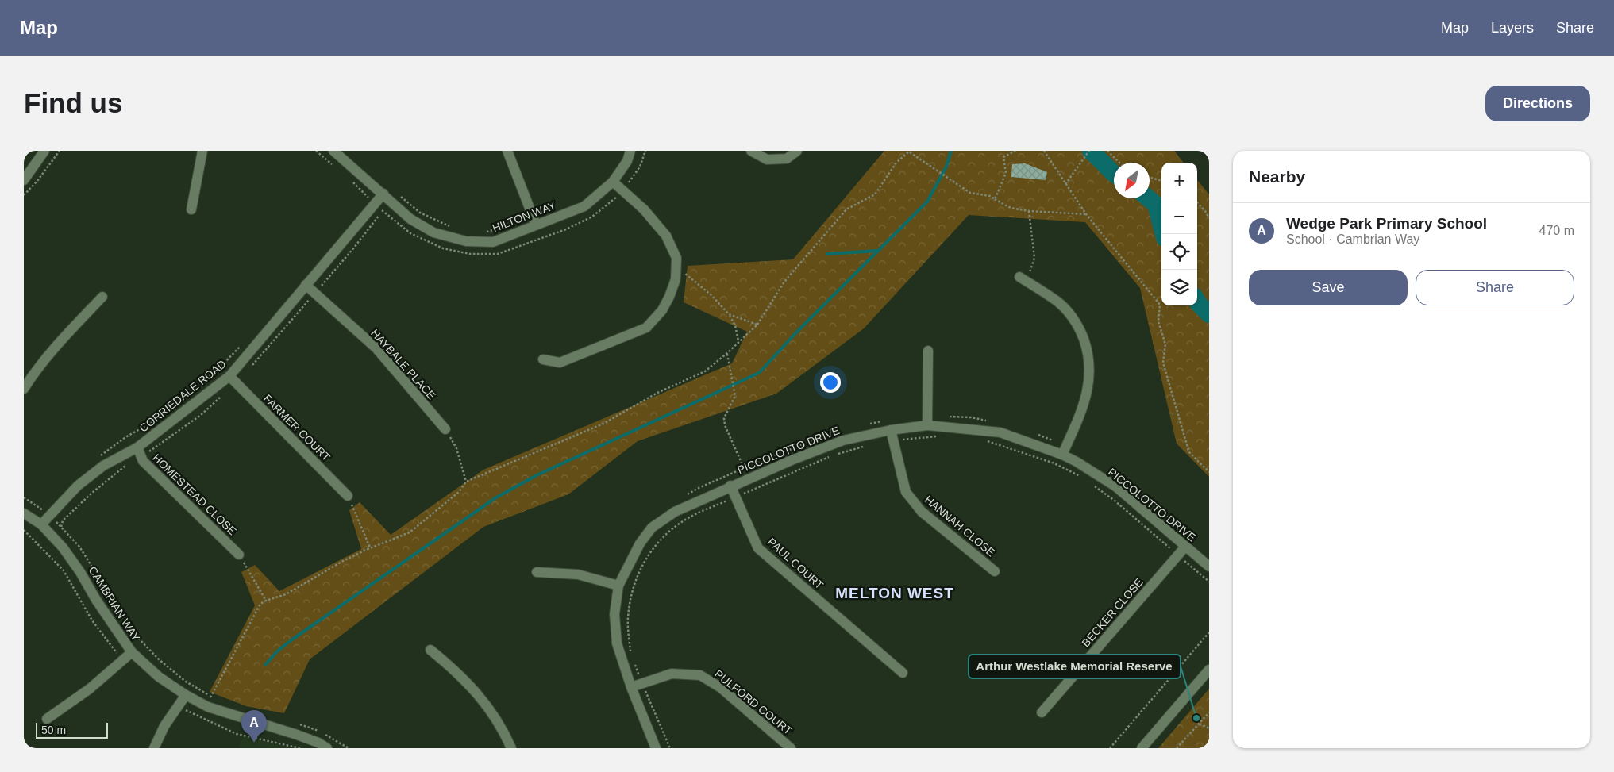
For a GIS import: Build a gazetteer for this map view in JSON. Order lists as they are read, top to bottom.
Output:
{
  "streets": {
    "street": [
      "HILTON WAY",
      "HAYBALE PLACE",
      "CORRIEDALE ROAD",
      "FARMER COURT",
      "PICCOLOTTO DRIVE",
      "HOMESTEAD CLOSE",
      "HANNAH CLOSE",
      "PAUL COURT",
      "CAMBRIAN WAY",
      "BECKER CLOSE",
      "PULFORD COURT"
    ]
  },
  "crossings": [
    ["HILTON WAY", "CORRIEDALE ROAD"],
    ["HAYBALE PLACE", "CORRIEDALE ROAD"],
    ["CORRIEDALE ROAD", "FARMER COURT"],
    ["CORRIEDALE ROAD", "HOMESTEAD CLOSE"],
    ["CORRIEDALE ROAD", "CAMBRIAN WAY"],
    ["PICCOLOTTO DRIVE", "HANNAH CLOSE"],
    ["PICCOLOTTO DRIVE", "PAUL COURT"],
    ["PICCOLOTTO DRIVE", "BECKER CLOSE"],
    ["PICCOLOTTO DRIVE", "PULFORD COURT"]
  ],
  "districts": ["MELTON WEST"],
  "places": ["Arthur Westlake Memorial Reserve"],
  "scale_bar": "50 m",
  "north": "bottom left",
  "page": {
    "header": "Map",
    "nav": ["Map", "Layers", "Share"],
    "buttons": [
      "Directions",
      ["Save", "Share"]
    ],
    "title": "Find us",
    "heading": "Nearby",
    "map_buttons": ["+", "−"],
    "list": [
      {
        "mark": "A",
        "name": "Wedge Park Primary School",
        "note": "School · Cambrian Way",
        "value": "470 m"
      }
    ],
    "pins": "A",
    "scale": "50 m"
  }
}
